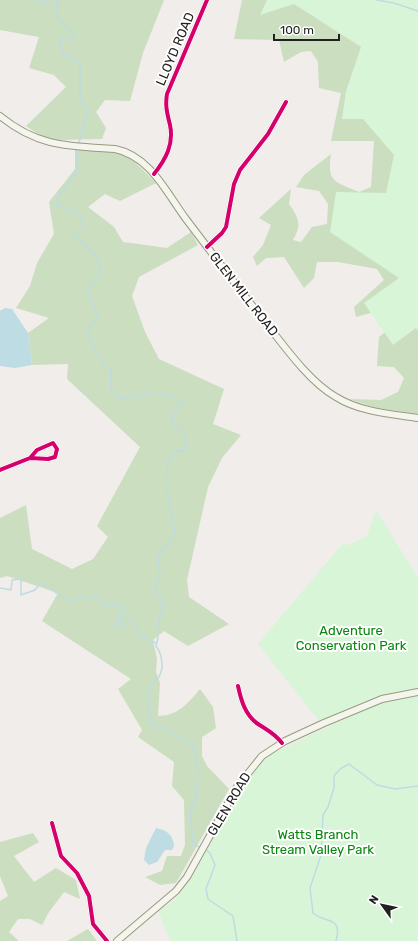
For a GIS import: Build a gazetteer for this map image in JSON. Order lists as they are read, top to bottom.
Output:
{
  "streets": {
    "main road": ["GLEN MILL ROAD", "GLEN ROAD"],
    "street": ["LLOYD ROAD"]
  },
  "crossings": [
    ["LLOYD ROAD", "GLEN MILL ROAD"]
  ],
  "parks": ["Adventure Conservation Park", "Watts Branch Stream Valley Park"],
  "scale_bar": "100 m",
  "north": "top left"
}
